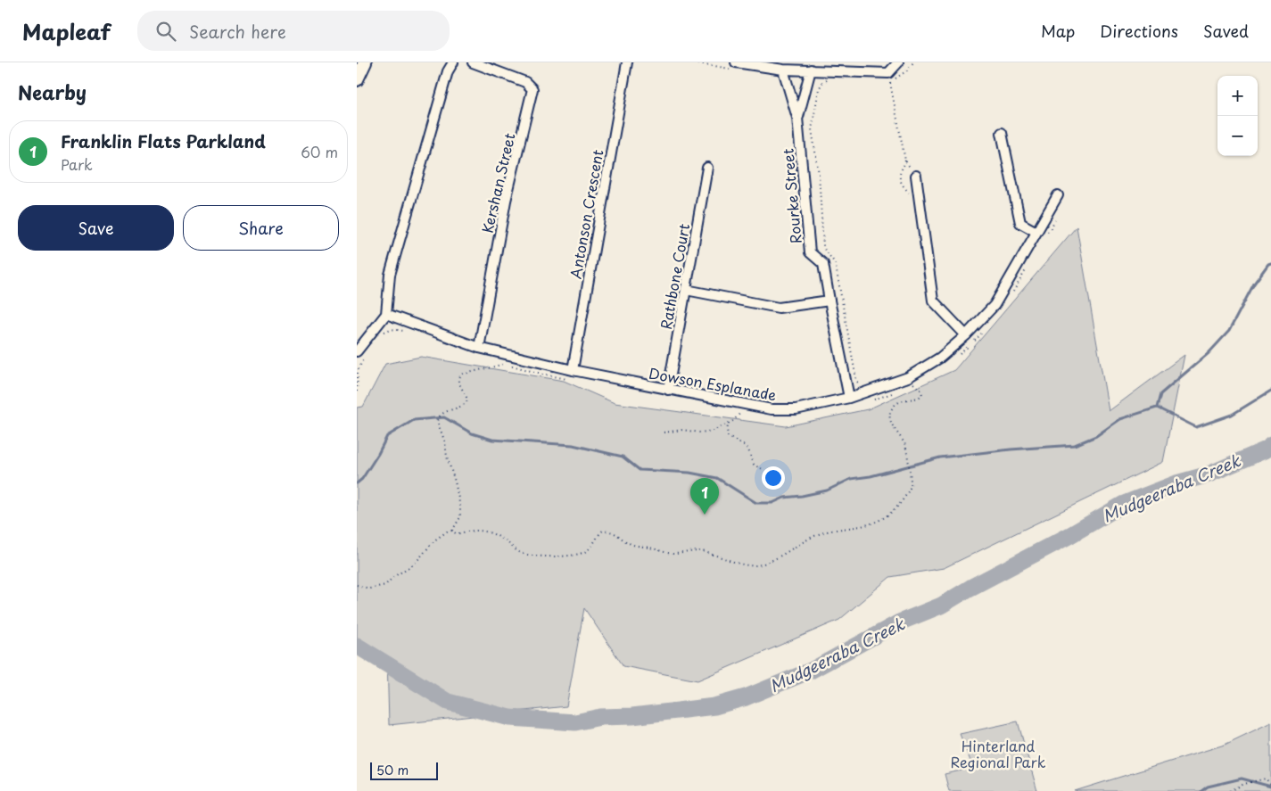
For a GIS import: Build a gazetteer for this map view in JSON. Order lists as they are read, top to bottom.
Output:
{
  "streets": {
    "street": [
      "Kershan Street",
      "Rourke Street",
      "Antonson Crescent",
      "Rathbone Court",
      "Dowson Esplanade"
    ]
  },
  "crossings": [
    ["Kershan Street", "Dowson Esplanade"],
    ["Rourke Street", "Dowson Esplanade"],
    ["Antonson Crescent", "Dowson Esplanade"],
    ["Rathbone Court", "Dowson Esplanade"]
  ],
  "water": ["Mudgeeraba Creek"],
  "parks": ["Hinterland Regional Park"],
  "scale_bar": "50 m",
  "page": {
    "header": "Mapleaf",
    "search": "Search here",
    "nav": ["Map", "Directions", "Saved"],
    "heading": "Nearby",
    "map_buttons": ["+", "−"],
    "list": [
      {
        "mark": "1",
        "name": "Franklin Flats Parkland",
        "note": "Park",
        "value": "60 m"
      }
    ],
    "buttons": ["Save", "Share"],
    "pins": "1",
    "scale": "50 m"
  }
}
